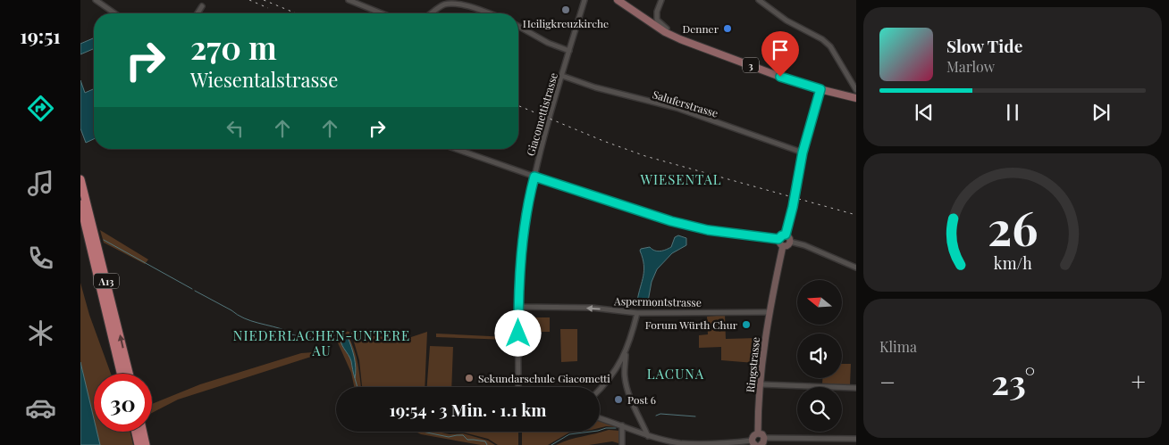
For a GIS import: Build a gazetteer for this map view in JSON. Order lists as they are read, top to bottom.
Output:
{
  "streets": {
    "highway": ["A13"],
    "main road": ["3", "Ringstrasse"],
    "street": ["Saluferstrasse", "Giacomettistrasse", "Aspermontstrasse"]
  },
  "crossings": [
    ["Saluferstrasse", "Giacomettistrasse"],
    ["Giacomettistrasse", "Aspermontstrasse"],
    ["Aspermontstrasse", "Ringstrasse"]
  ],
  "one_way": ["Aspermontstrasse"],
  "districts": ["WIESENTAL", "NIEDERLACHEN-UNTERE AU", "LACUNA"],
  "places": [
    "Heiligkreuzkirche",
    "Denner",
    "Forum Würth Chur",
    "Sekundarschule Giacometti",
    "Post 6"
  ],
  "north": "left",
  "page": {
    "tabs": "19:51",
    "turn": ["270 m", "Wiesentalstrasse"],
    "song": ["Slow Tide", "Marlow"],
    "tile": "Klima",
    "heat": ["−", "23°", "+"],
    "limit": "30",
    "trip": "19:54 · 3 Min. · 1.1 km",
    "gauge": ["26", "km/h"]
  }
}
